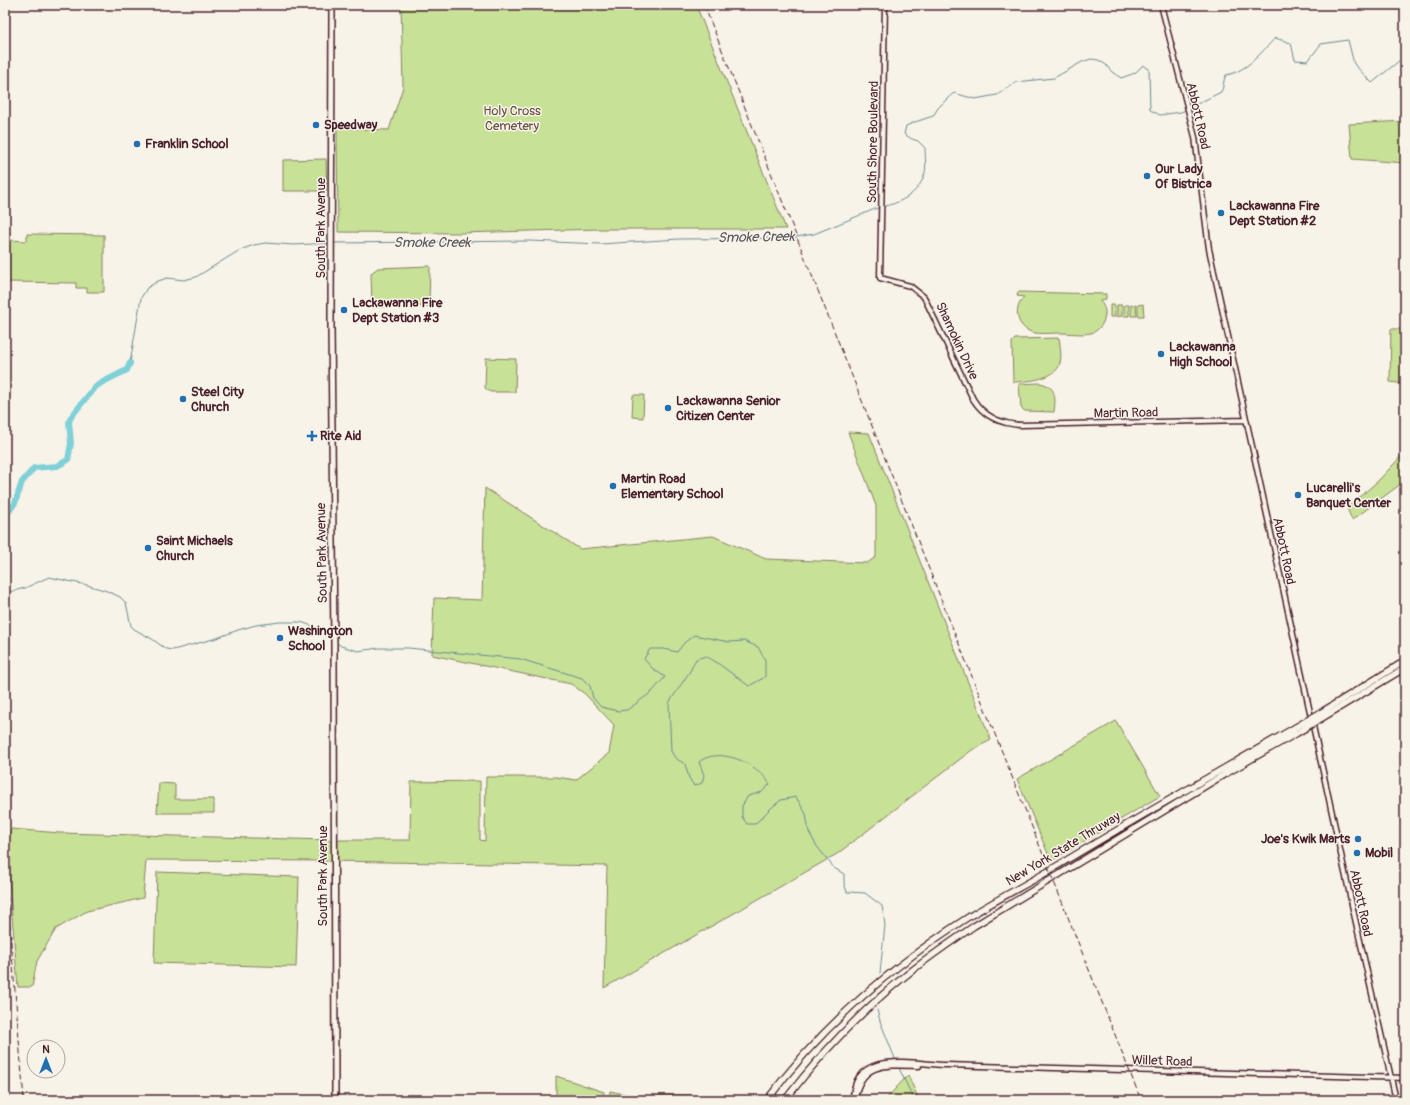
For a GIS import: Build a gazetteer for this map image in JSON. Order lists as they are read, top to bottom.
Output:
{
  "streets": {
    "highway": ["New York State Thruway"],
    "main road": ["South Park Avenue"],
    "street": [
      "Abbott Road",
      "South Shore Boulevard",
      "Shamokin Drive",
      "Martin Road",
      "Willet Road"
    ]
  },
  "crossings": [
    ["Abbott Road", "Martin Road"],
    ["Abbott Road", "Willet Road"],
    ["South Shore Boulevard", "Shamokin Drive"],
    ["Shamokin Drive", "Martin Road"]
  ],
  "water": ["Smoke Creek"],
  "parks": ["Holy Cross Cemetery"],
  "places": {
    "other": [
      "Speedway",
      "Franklin School",
      "Our Lady Of Bistrica",
      "Lackawanna Fire Dept Station #2",
      "Lackawanna Fire Dept Station #3",
      "Lackawanna High School",
      "Steel City Church",
      "Lackawanna Senior Citizen Center",
      "Martin Road Elementary School",
      "Lucarelli's Banquet Center",
      "Saint Michaels Church",
      "Washington School",
      "Joe's Kwik Marts",
      "Mobil"
    ],
    "health": ["Rite Aid"]
  },
  "north": "top"
}
